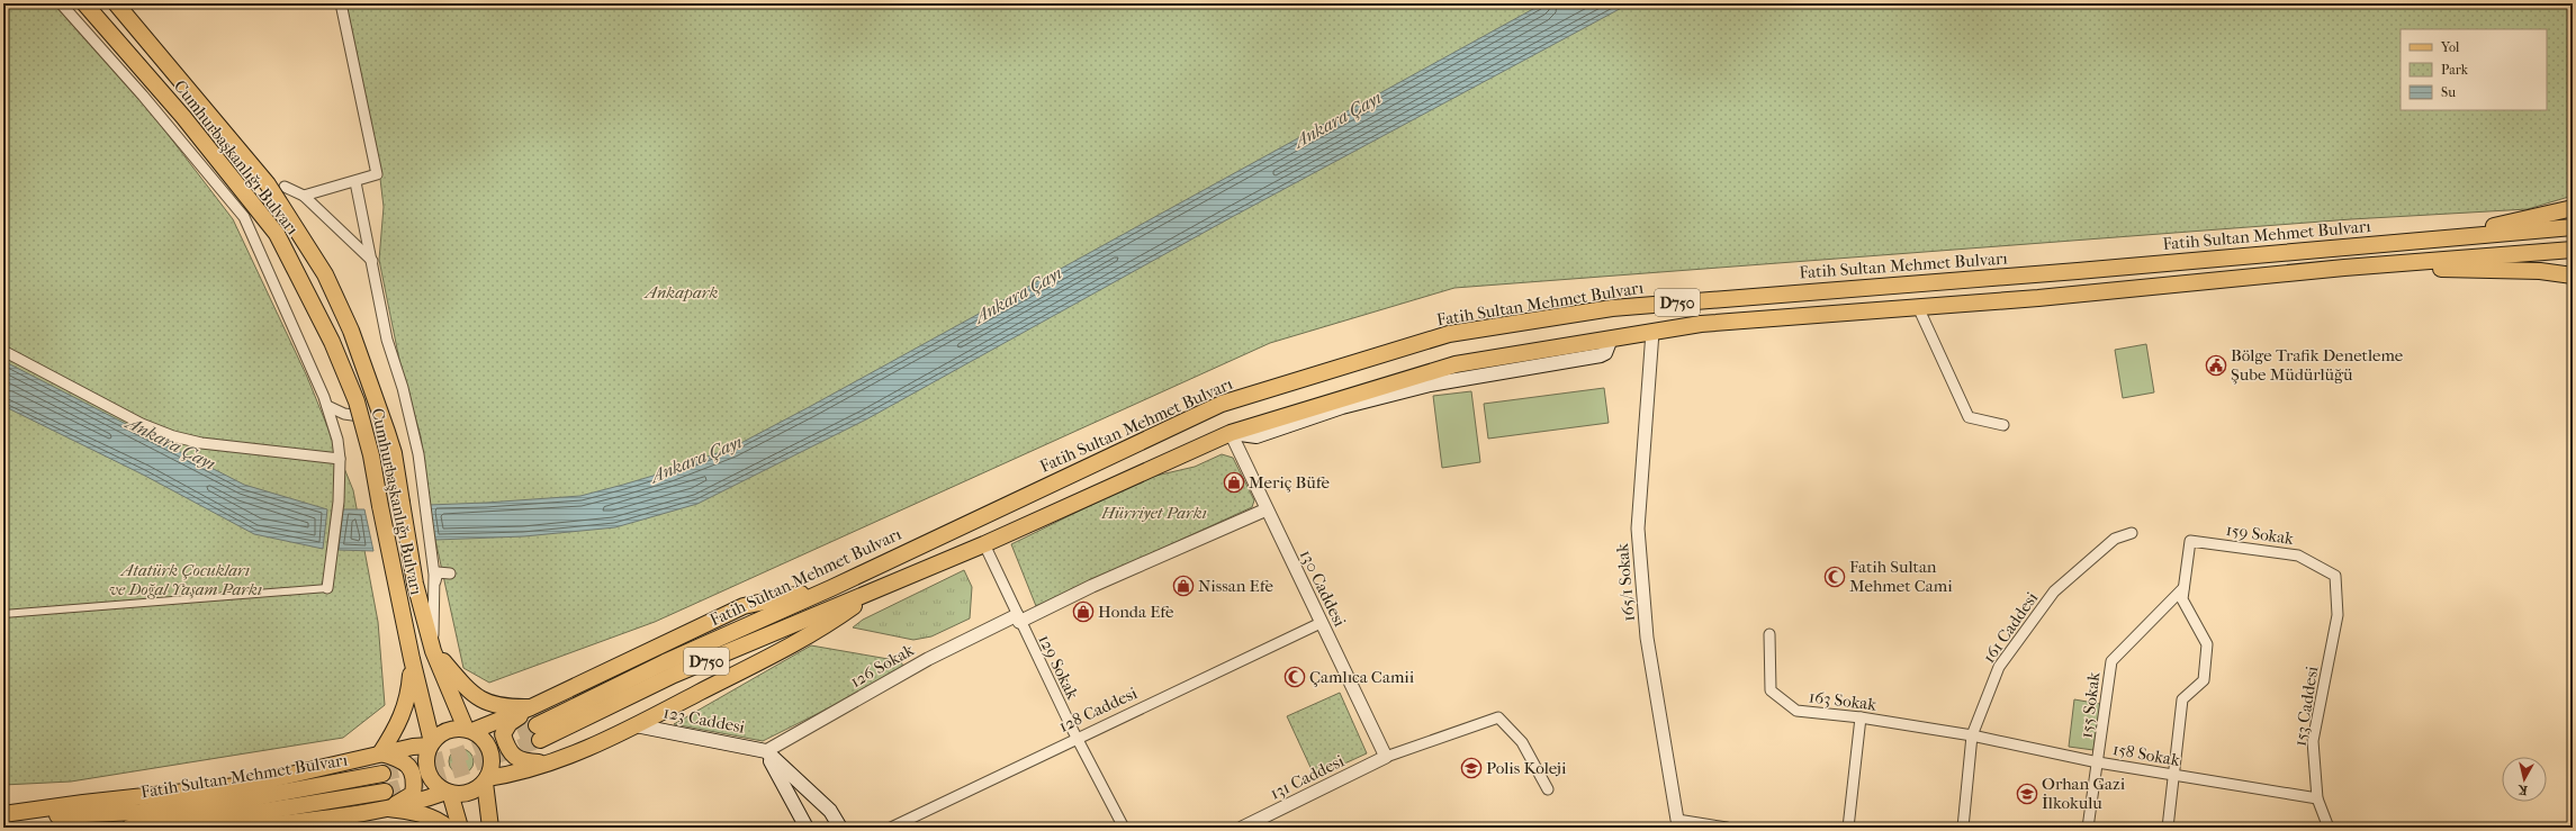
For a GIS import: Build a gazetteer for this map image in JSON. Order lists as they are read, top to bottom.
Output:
{
  "streets": {
    "main road": [
      "Cumhurbaşkanlığı Bulvarı",
      "Fatih Sultan Mehmet Bulvarı",
      "D750",
      "123 Caddesi"
    ],
    "street": [
      "159 Sokak",
      "165/1 Sokak",
      "130 Caddesi",
      "161 Caddesi",
      "126 Sokak",
      "129 Sokak",
      "163 Sokak",
      "155 Sokak",
      "153 Caddesi",
      "128 Caddesi",
      "158 Sokak",
      "131 Caddesi"
    ]
  },
  "crossings": [
    ["Fatih Sultan Mehmet Bulvarı", "165/1 Sokak"],
    ["Fatih Sultan Mehmet Bulvarı", "130 Caddesi"],
    ["Fatih Sultan Mehmet Bulvarı", "129 Sokak"],
    ["159 Sokak", "155 Sokak"],
    ["159 Sokak", "153 Caddesi"],
    ["130 Caddesi", "126 Sokak"],
    ["130 Caddesi", "128 Caddesi"],
    ["130 Caddesi", "131 Caddesi"],
    ["161 Caddesi", "163 Sokak"],
    ["161 Caddesi", "158 Sokak"],
    ["126 Sokak", "129 Sokak"],
    ["126 Sokak", "123 Caddesi"],
    ["129 Sokak", "128 Caddesi"],
    ["163 Sokak", "158 Sokak"],
    ["155 Sokak", "158 Sokak"],
    ["153 Caddesi", "158 Sokak"]
  ],
  "water": ["Ankara Çayı"],
  "parks": ["Ankapark", "Hürriyet Parkı", "Atatürk Çocukları ve Doğal Yaşam Parkı"],
  "places": {
    "public building": ["Bölge Trafik Denetleme Şube Müdürlüğü"],
    "shop": ["Meriç Büfe", "Nissan Efe", "Honda Efe"],
    "mosque": ["Fatih Sultan Mehmet Cami", "Çamlıca Camii"],
    "school or university": ["Polis Koleji", "Orhan Gazi İlkokulu"]
  },
  "legend": ["Yol", "Park", "Su"],
  "north": "bottom"
}
